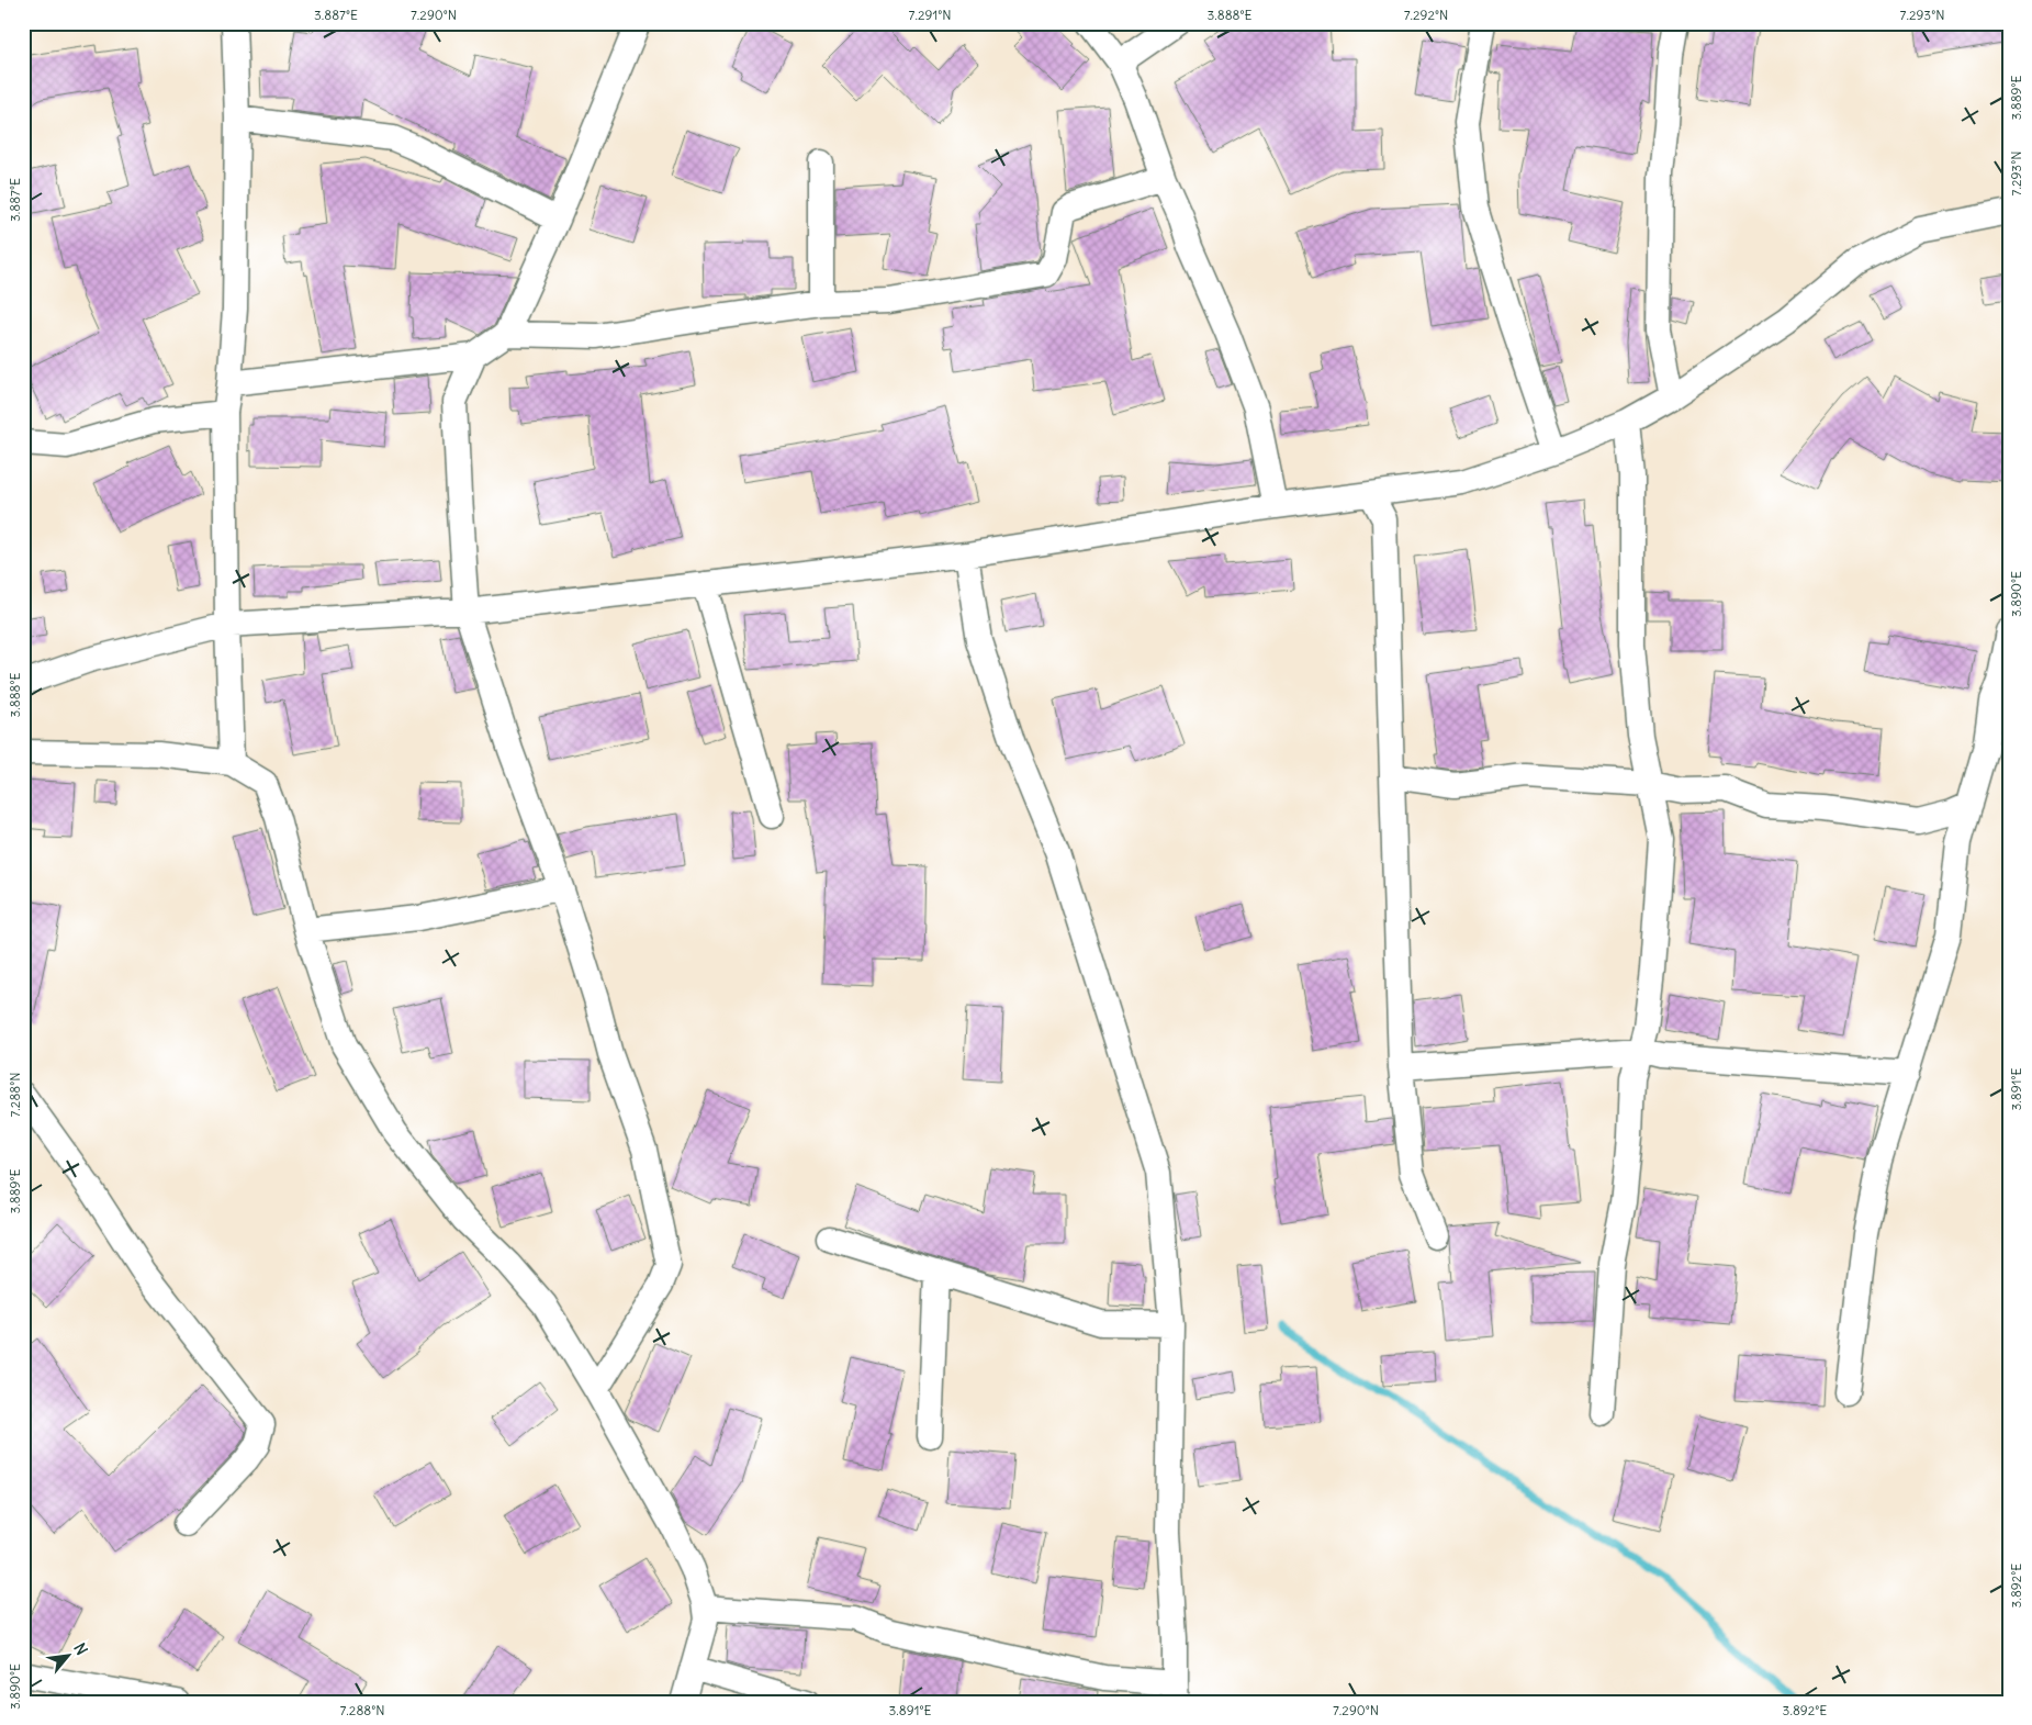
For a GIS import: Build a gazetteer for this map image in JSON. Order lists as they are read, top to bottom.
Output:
{
  "north": "top right",
  "coordinates": [
    "3.887°E",
    "7.290°N",
    "7.291°N",
    "3.888°E",
    "7.292°N",
    "7.293°N",
    "3.889°E",
    "3.890°E",
    "3.891°E",
    "7.288°N",
    "3.892°E"
  ]
}
